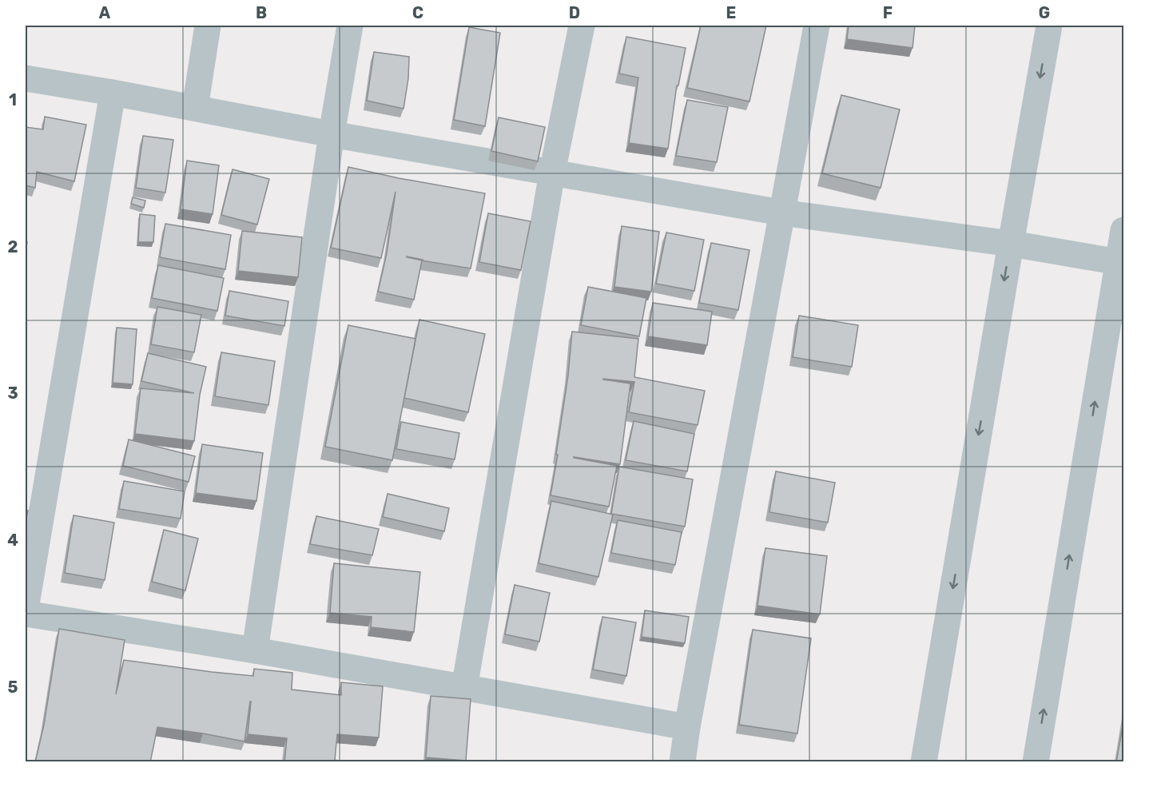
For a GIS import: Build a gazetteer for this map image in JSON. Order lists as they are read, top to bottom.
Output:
{
  "grid": {
    "columns": [
      "A",
      "B",
      "C",
      "D",
      "E",
      "F",
      "G"
    ],
    "rows": [
      "1",
      "2",
      "3",
      "4",
      "5"
    ]
  }
}
